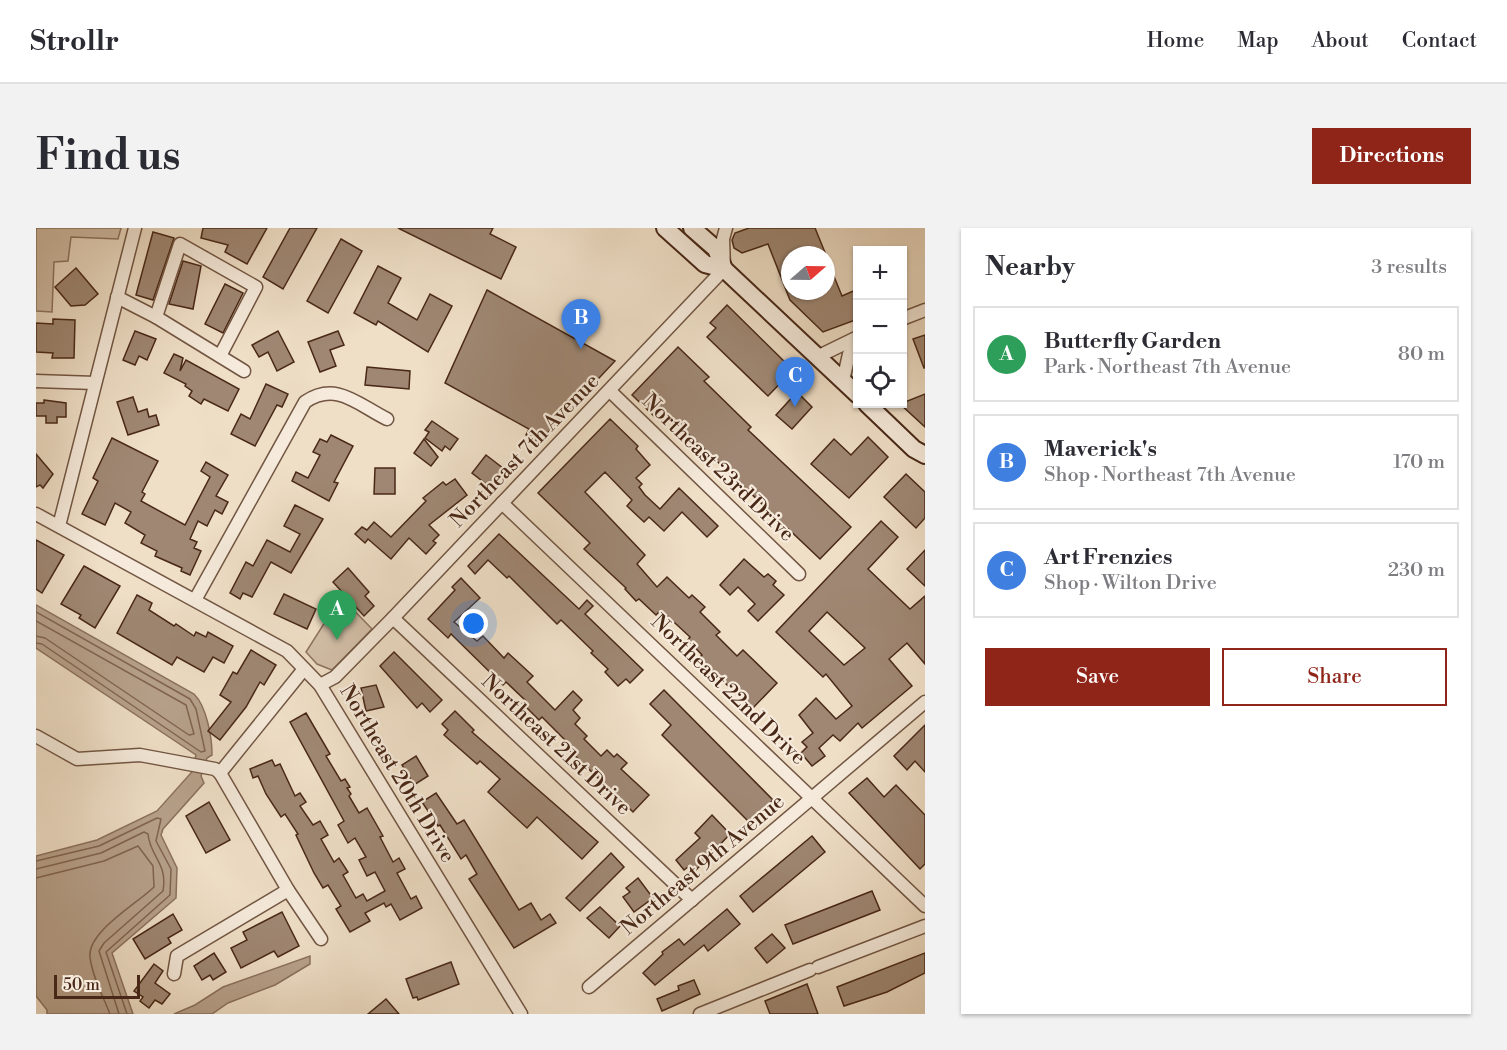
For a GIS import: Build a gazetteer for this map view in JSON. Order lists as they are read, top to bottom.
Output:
{
  "streets": {
    "street": [
      "Northeast 7th Avenue",
      "Northeast 23rd Drive",
      "Northeast 22nd Drive",
      "Northeast 21st Drive",
      "Northeast 20th Drive",
      "Northeast 9th Avenue"
    ]
  },
  "crossings": [
    ["Northeast 7th Avenue", "Northeast 23rd Drive"],
    ["Northeast 7th Avenue", "Northeast 22nd Drive"],
    ["Northeast 7th Avenue", "Northeast 21st Drive"],
    ["Northeast 7th Avenue", "Northeast 20th Drive"],
    ["Northeast 22nd Drive", "Northeast 9th Avenue"],
    ["Northeast 21st Drive", "Northeast 9th Avenue"]
  ],
  "scale_bar": "50 m",
  "north": "right",
  "page": {
    "header": "Strollr",
    "nav": [
      "Home",
      "Map",
      "About",
      "Contact"
    ],
    "buttons": [
      "Directions",
      ["Save", "Share"]
    ],
    "title": "Find us",
    "heading": ["Nearby", "3 results"],
    "map_buttons": ["+", "−"],
    "pins": ["B", "C", "A"],
    "list": [
      {
        "mark": "A",
        "name": "Butterfly Garden",
        "note": "Park · Northeast 7th Avenue",
        "value": "80 m"
      },
      {
        "mark": "B",
        "name": "Maverick's",
        "note": "Shop · Northeast 7th Avenue",
        "value": "170 m"
      },
      {
        "mark": "C",
        "name": "Art Frenzies",
        "note": "Shop · Wilton Drive",
        "value": "230 m"
      }
    ],
    "scale": "50 m"
  }
}
